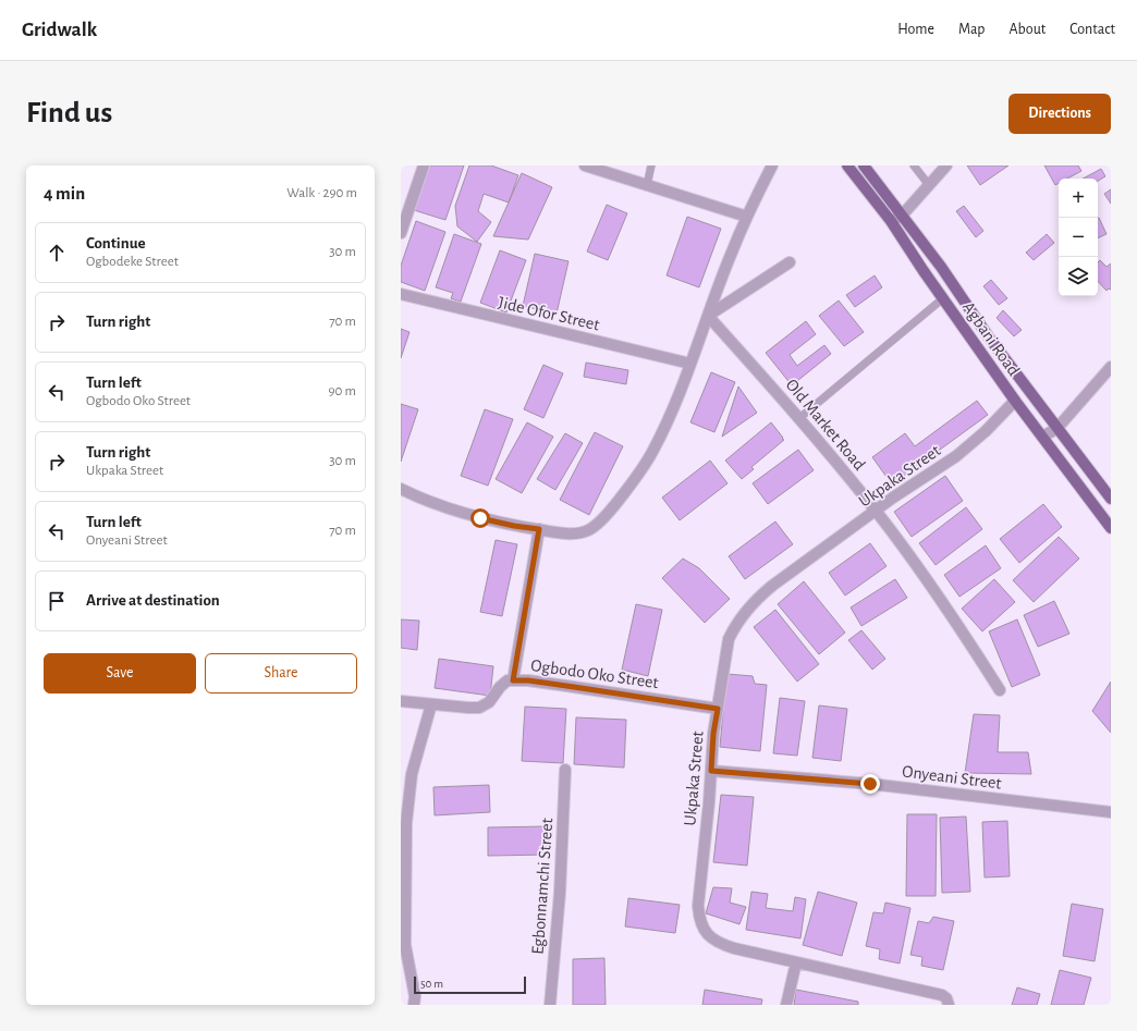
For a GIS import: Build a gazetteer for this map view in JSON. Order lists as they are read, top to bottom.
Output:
{
  "streets": {
    "main road": ["Agbani Road"],
    "street": [
      "Jide Ofor Street",
      "Old Market Road",
      "Ukpaka Street",
      "Ogbodo Oko Street",
      "Onyeani Street",
      "Egbonnamchi Street"
    ]
  },
  "crossings": [
    ["Agbani Road", "Ukpaka Street"],
    ["Old Market Road", "Ukpaka Street"],
    ["Ukpaka Street", "Ogbodo Oko Street"],
    ["Ukpaka Street", "Onyeani Street"]
  ],
  "scale_bar": "50 m",
  "page": {
    "header": "Gridwalk",
    "nav": [
      "Home",
      "Map",
      "About",
      "Contact"
    ],
    "buttons": [
      "Directions",
      ["Save", "Share"]
    ],
    "title": "Find us",
    "heading": ["4 min", "Walk · 290 m"],
    "map_buttons": ["+", "−"],
    "list": [
      ["Continue", "Ogbodeke Street", "30 m"],
      ["Turn right", "70 m"],
      ["Turn left", "Ogbodo Oko Street", "90 m"],
      ["Turn right", "Ukpaka Street", "30 m"],
      ["Turn left", "Onyeani Street", "70 m"],
      "Arrive at destination"
    ],
    "scale": "50 m"
  }
}
